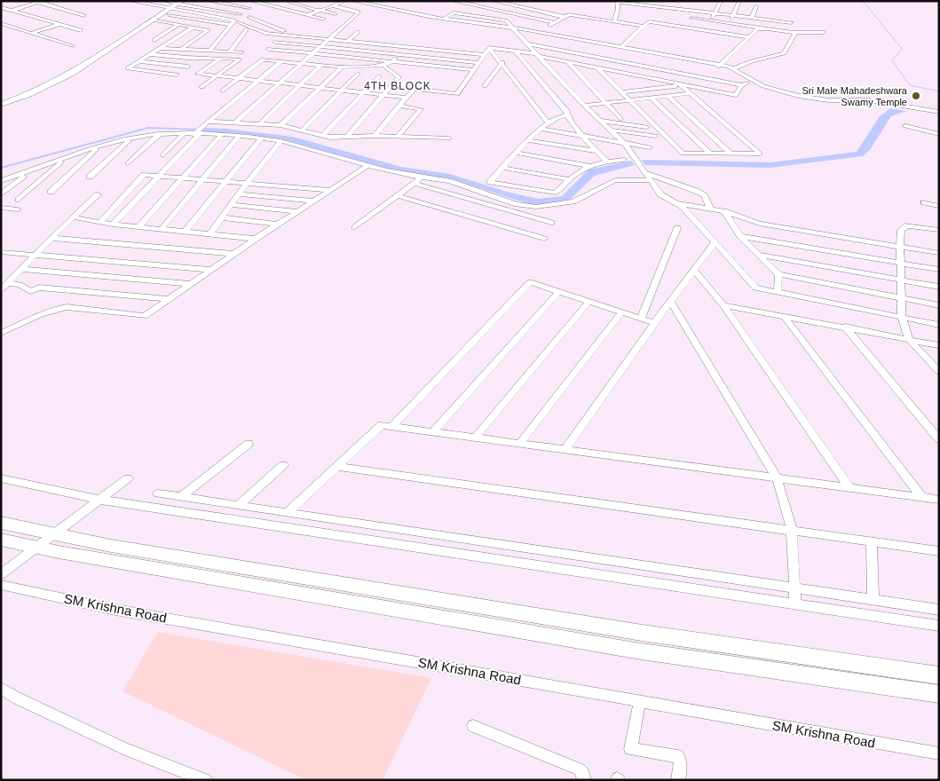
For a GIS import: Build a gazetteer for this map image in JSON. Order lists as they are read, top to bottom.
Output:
{
  "streets": {
    "street": ["SM Krishna Road"]
  },
  "districts": ["4TH BLOCK"],
  "places": ["Sri Male Mahadeshwara Swamy Temple"]
}
